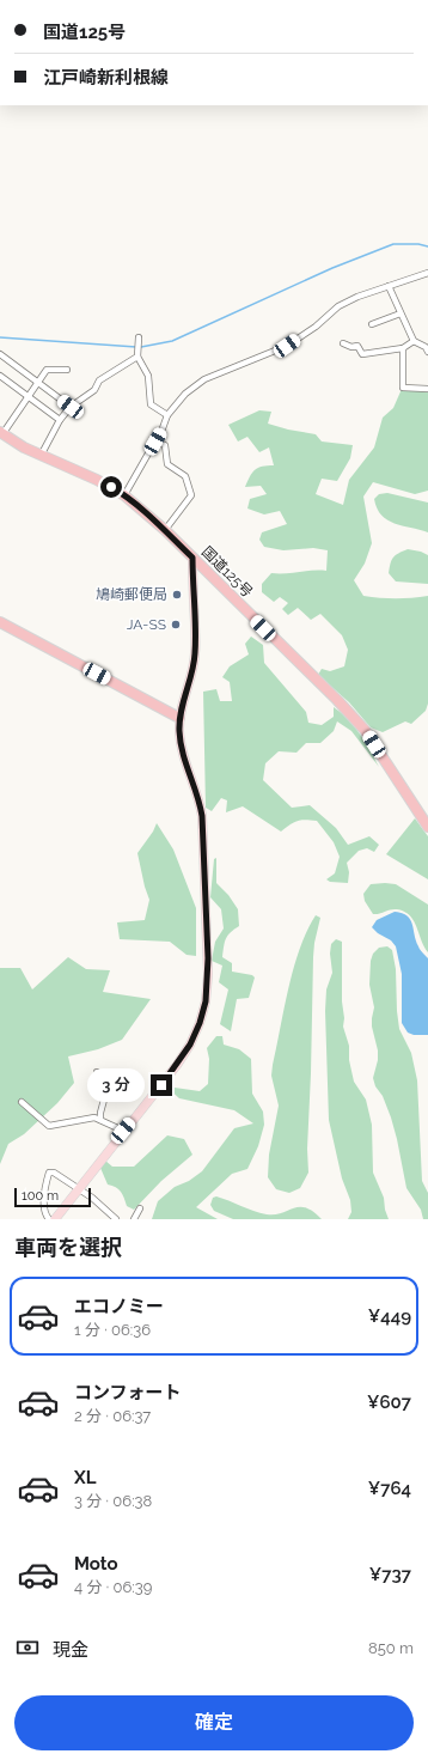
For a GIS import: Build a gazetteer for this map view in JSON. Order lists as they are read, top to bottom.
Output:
{
  "streets": {
    "highway": ["国道125号"]
  },
  "places": ["鳩崎郵便局", "JA-SS"],
  "scale_bar": "100 m",
  "page": {
    "banner": ["国道125号", "江戸崎新利根線"],
    "bubble": "3 分",
    "scale": "100 m",
    "heading": "車両を選択",
    "list": [
      {
        "name": "エコノミー",
        "note": "1 分 · 06:36",
        "value": "¥449"
      },
      {
        "name": "コンフォート",
        "note": "2 分 · 06:37",
        "value": "¥607"
      },
      {
        "name": "XL",
        "note": "3 分 · 06:38",
        "value": "¥764"
      },
      {
        "name": "Moto",
        "note": "4 分 · 06:39",
        "value": "¥737"
      }
    ],
    "pay": ["現金", "850 m"],
    "buttons": "確定"
  }
}
